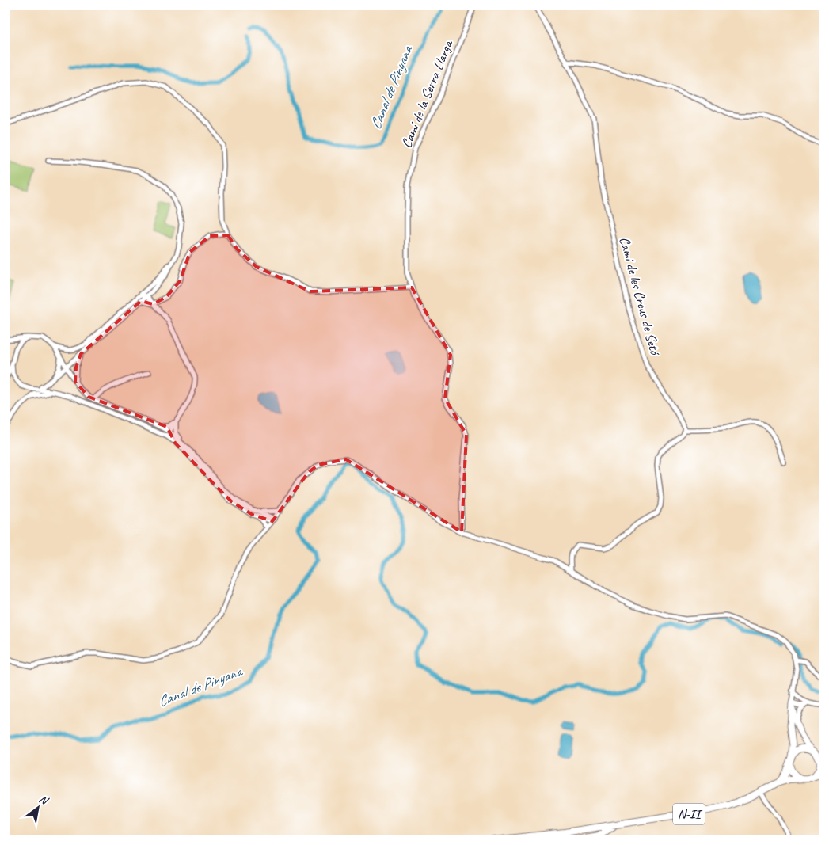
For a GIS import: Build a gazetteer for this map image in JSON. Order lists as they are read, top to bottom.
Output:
{
  "streets": {
    "main road": ["N-II"],
    "street": ["Camí de la Serra Llarga", "Camí de les Creus de Setó"]
  },
  "water": ["Canal de Pinyana"],
  "north": "top right"
}
